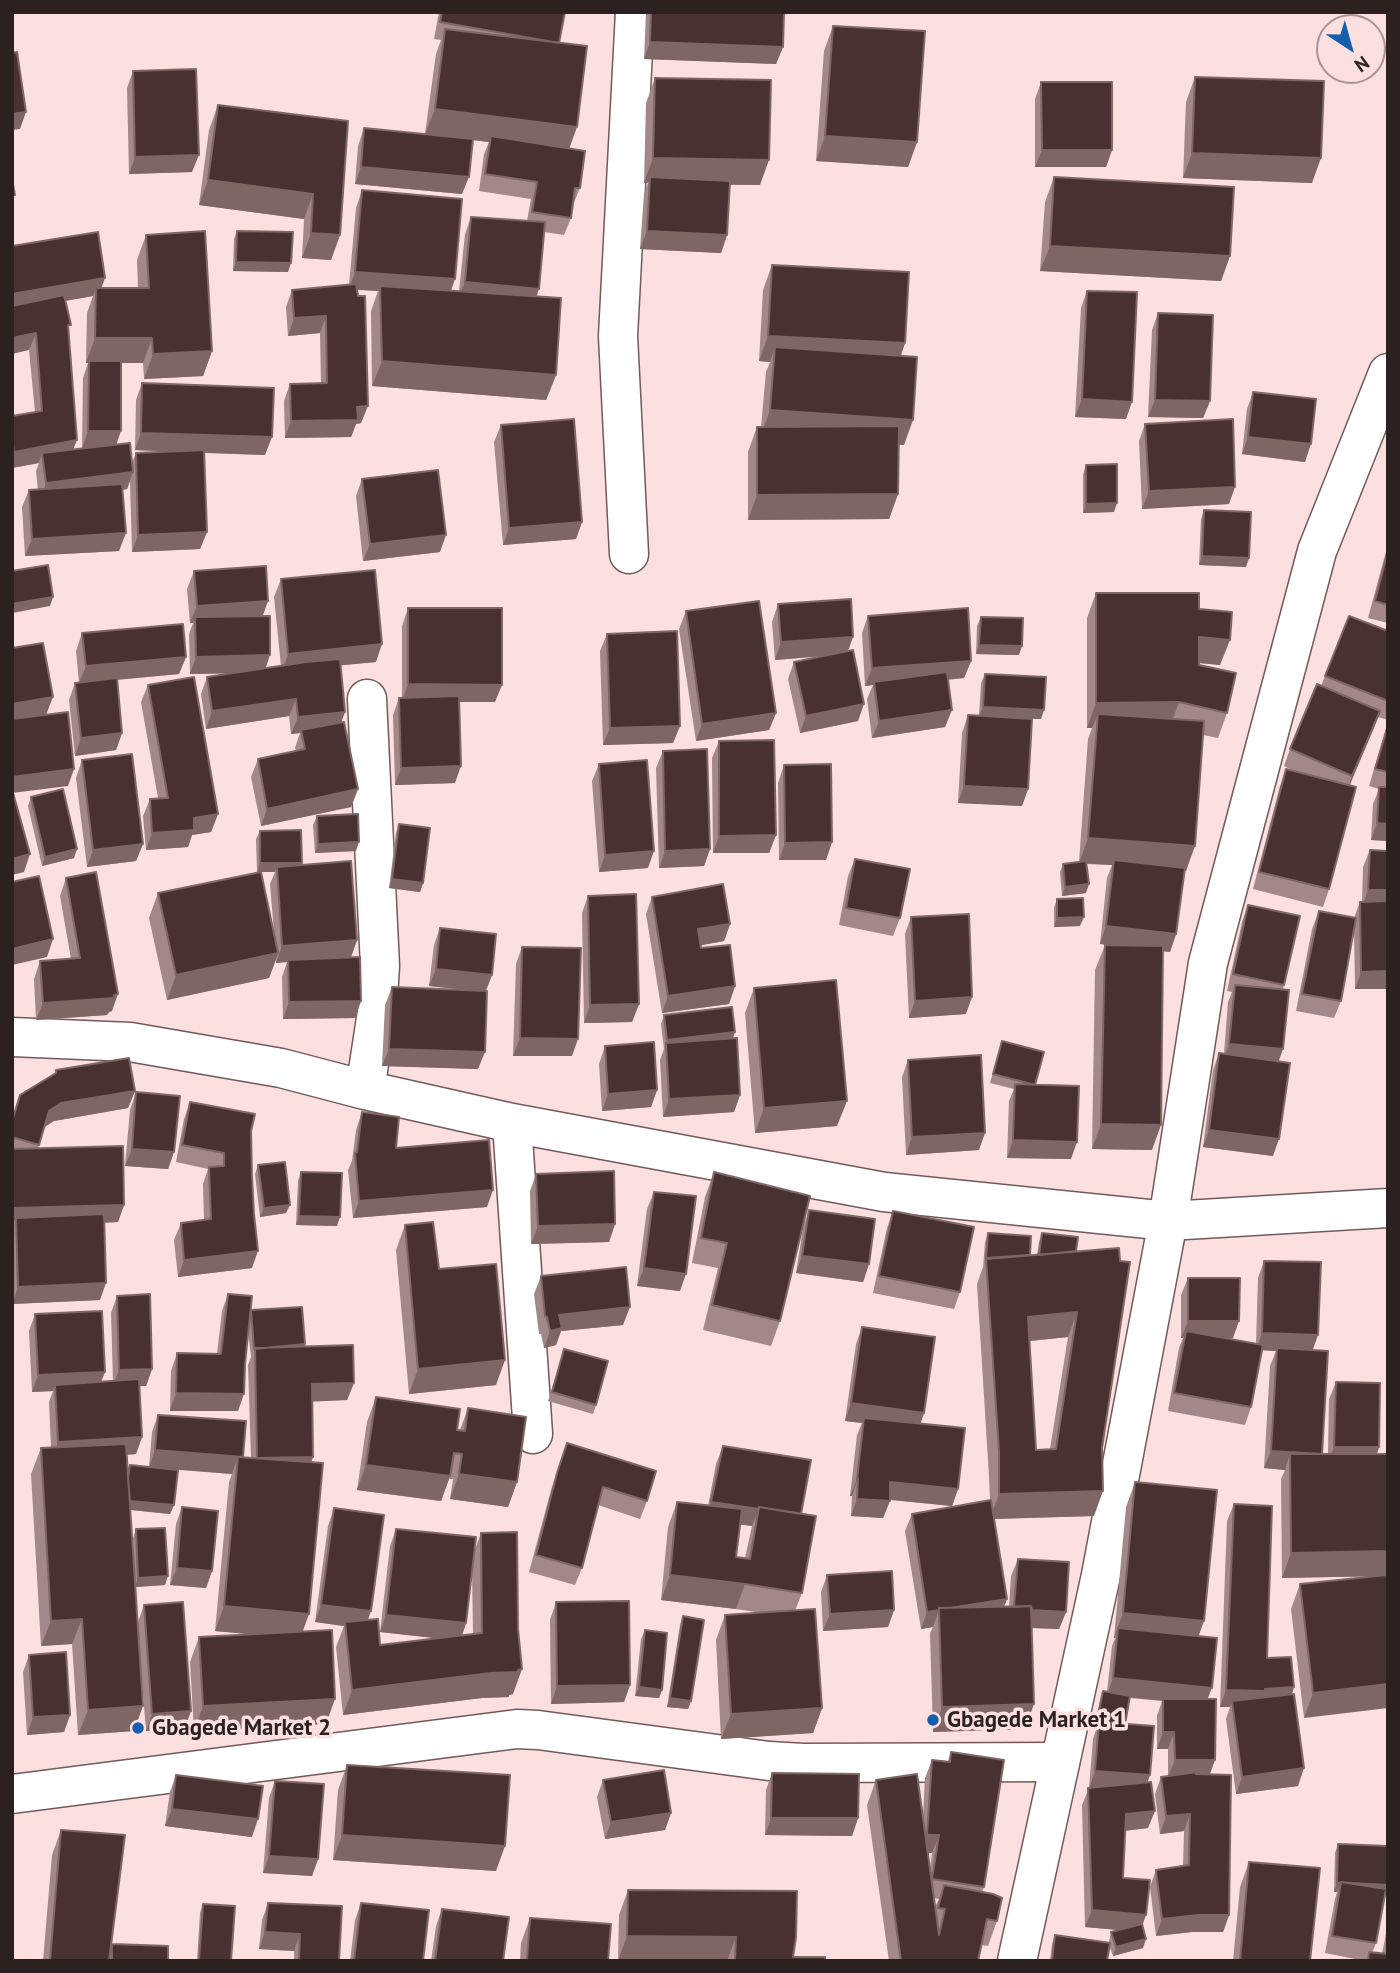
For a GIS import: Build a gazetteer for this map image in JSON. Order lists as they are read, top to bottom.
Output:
{
  "places": ["Gbagede Market 1", "Gbagede Market 2"],
  "north": "bottom right"
}
